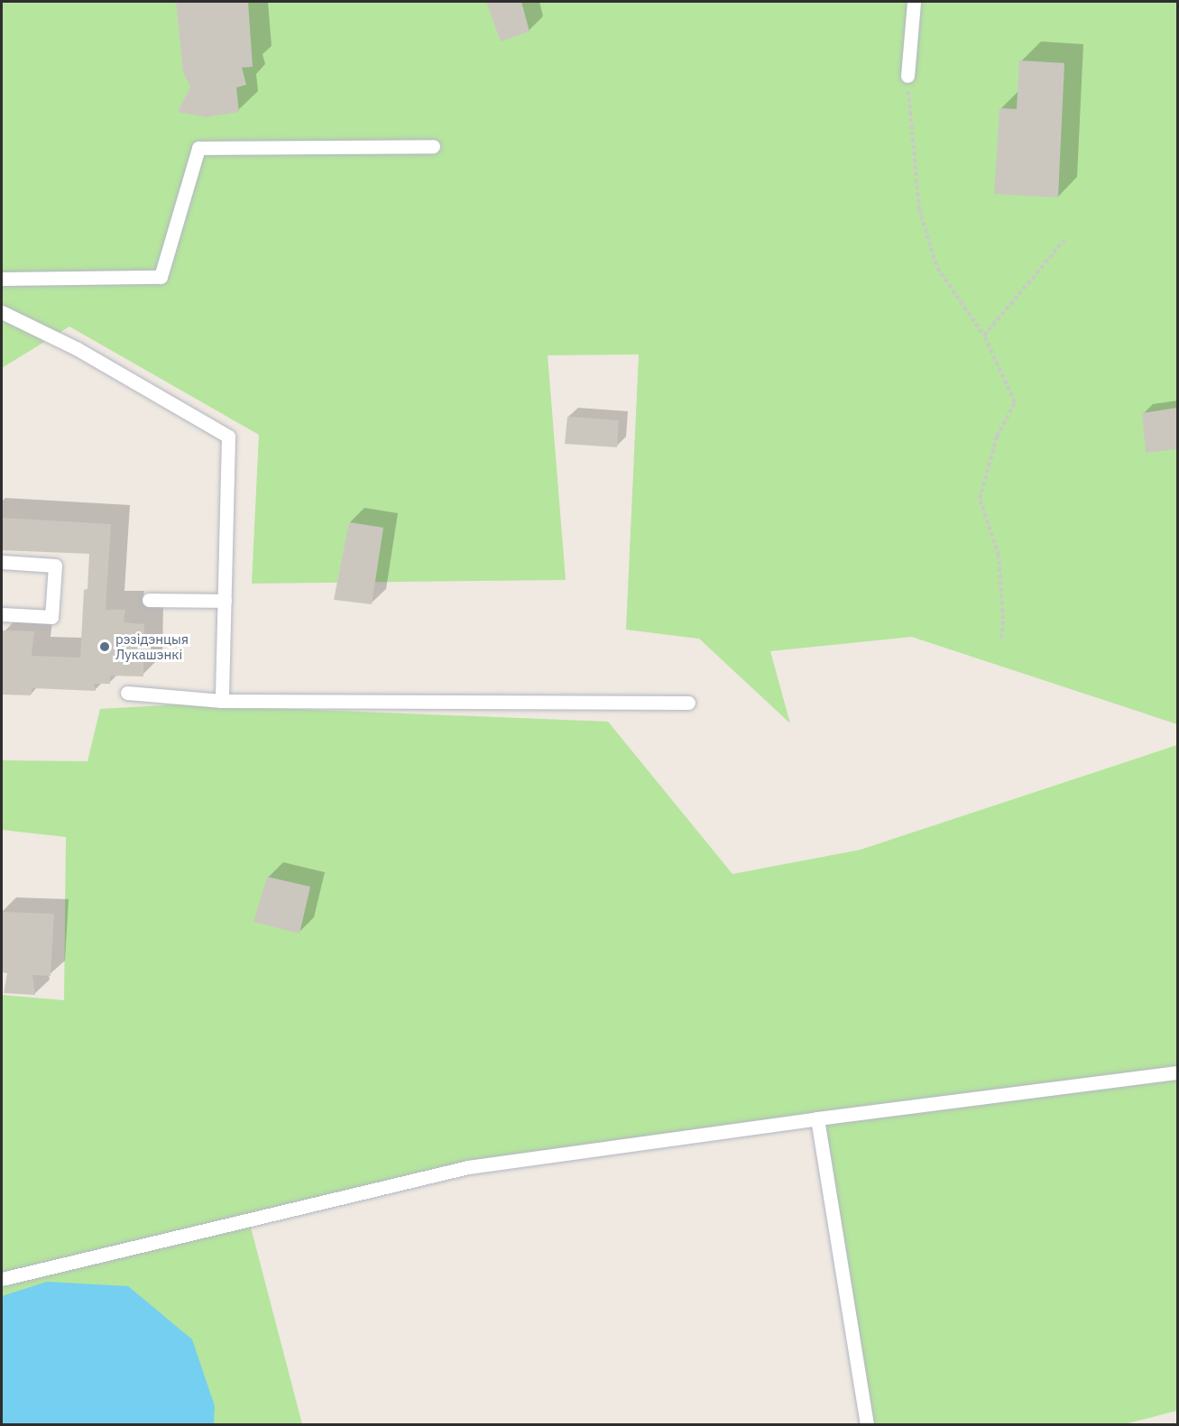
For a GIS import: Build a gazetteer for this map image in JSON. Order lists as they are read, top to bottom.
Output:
{
  "places": ["рэзідэнцыя Лукашэнкі"]
}
